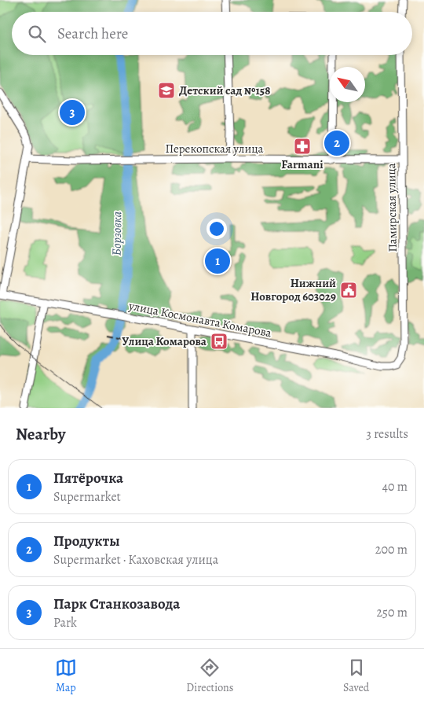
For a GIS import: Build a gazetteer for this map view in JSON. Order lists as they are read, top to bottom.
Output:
{
  "streets": {
    "street": ["Перекопская улица", "Памирская улица", "улица Космонавта Комарова"]
  },
  "crossings": [
    ["Перекопская улица", "Памирская улица"],
    ["Памирская улица", "улица Космонавта Комарова"]
  ],
  "water": ["Борзовка"],
  "places": {
    "school or university": ["Детский сад №158"],
    "pharmacy": ["Farmani"],
    "public building": ["Нижний Новгород 603029"],
    "bus stop": ["Улица Комарова"]
  },
  "north": "top left",
  "page": {
    "search": "Search here",
    "pins": ["3", "2", "1"],
    "heading": ["Nearby", "3 results"],
    "list": [
      {
        "mark": "1",
        "name": "Пятёрочка",
        "note": "Supermarket",
        "value": "40 m"
      },
      {
        "mark": "2",
        "name": "Продукты",
        "note": "Supermarket · Каховская улица",
        "value": "200 m"
      },
      {
        "mark": "3",
        "name": "Парк Станкозавода",
        "note": "Park",
        "value": "250 m"
      }
    ],
    "nav": ["Map", "Directions", "Saved"]
  }
}
